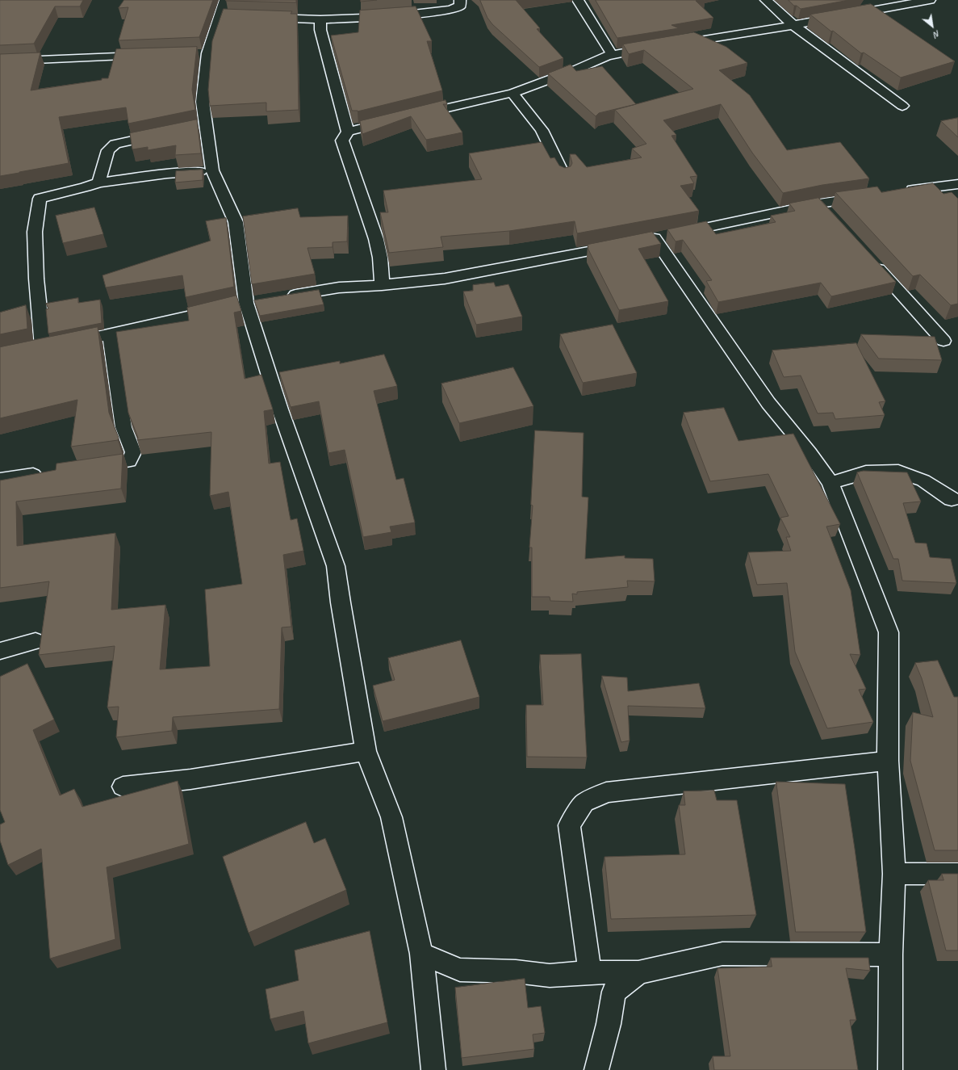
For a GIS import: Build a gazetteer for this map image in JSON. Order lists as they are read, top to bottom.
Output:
{
  "north": "bottom right"
}
